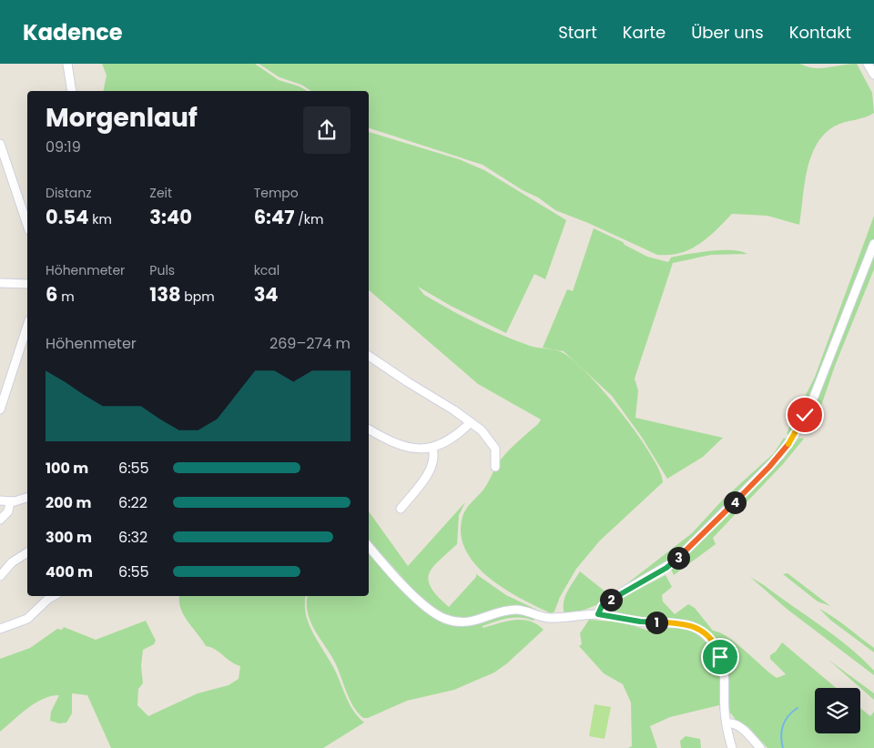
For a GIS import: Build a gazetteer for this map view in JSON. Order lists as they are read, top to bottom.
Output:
{
  "page": {
    "header": "Kadence",
    "nav": [
      "Start",
      "Karte",
      "Über uns",
      "Kontakt"
    ],
    "heading": ["Morgenlauf", "09:19"],
    "stats": [
      ["Distanz", "0.54 km"],
      ["Zeit", "3:40"],
      ["Tempo", "6:47 /km"],
      ["Höhenmeter", "6 m"],
      ["Puls", "138 bpm"],
      ["kcal", "34"]
    ],
    "chart": ["Höhenmeter", "269–274 m"],
    "list": [
      {
        "name": "100 m",
        "note": "6:55"
      },
      {
        "name": "200 m",
        "note": "6:22"
      },
      {
        "name": "300 m",
        "note": "6:32"
      },
      {
        "name": "400 m",
        "note": "6:55"
      }
    ],
    "pins": [
      "4",
      "3",
      "2",
      "1"
    ]
  }
}
